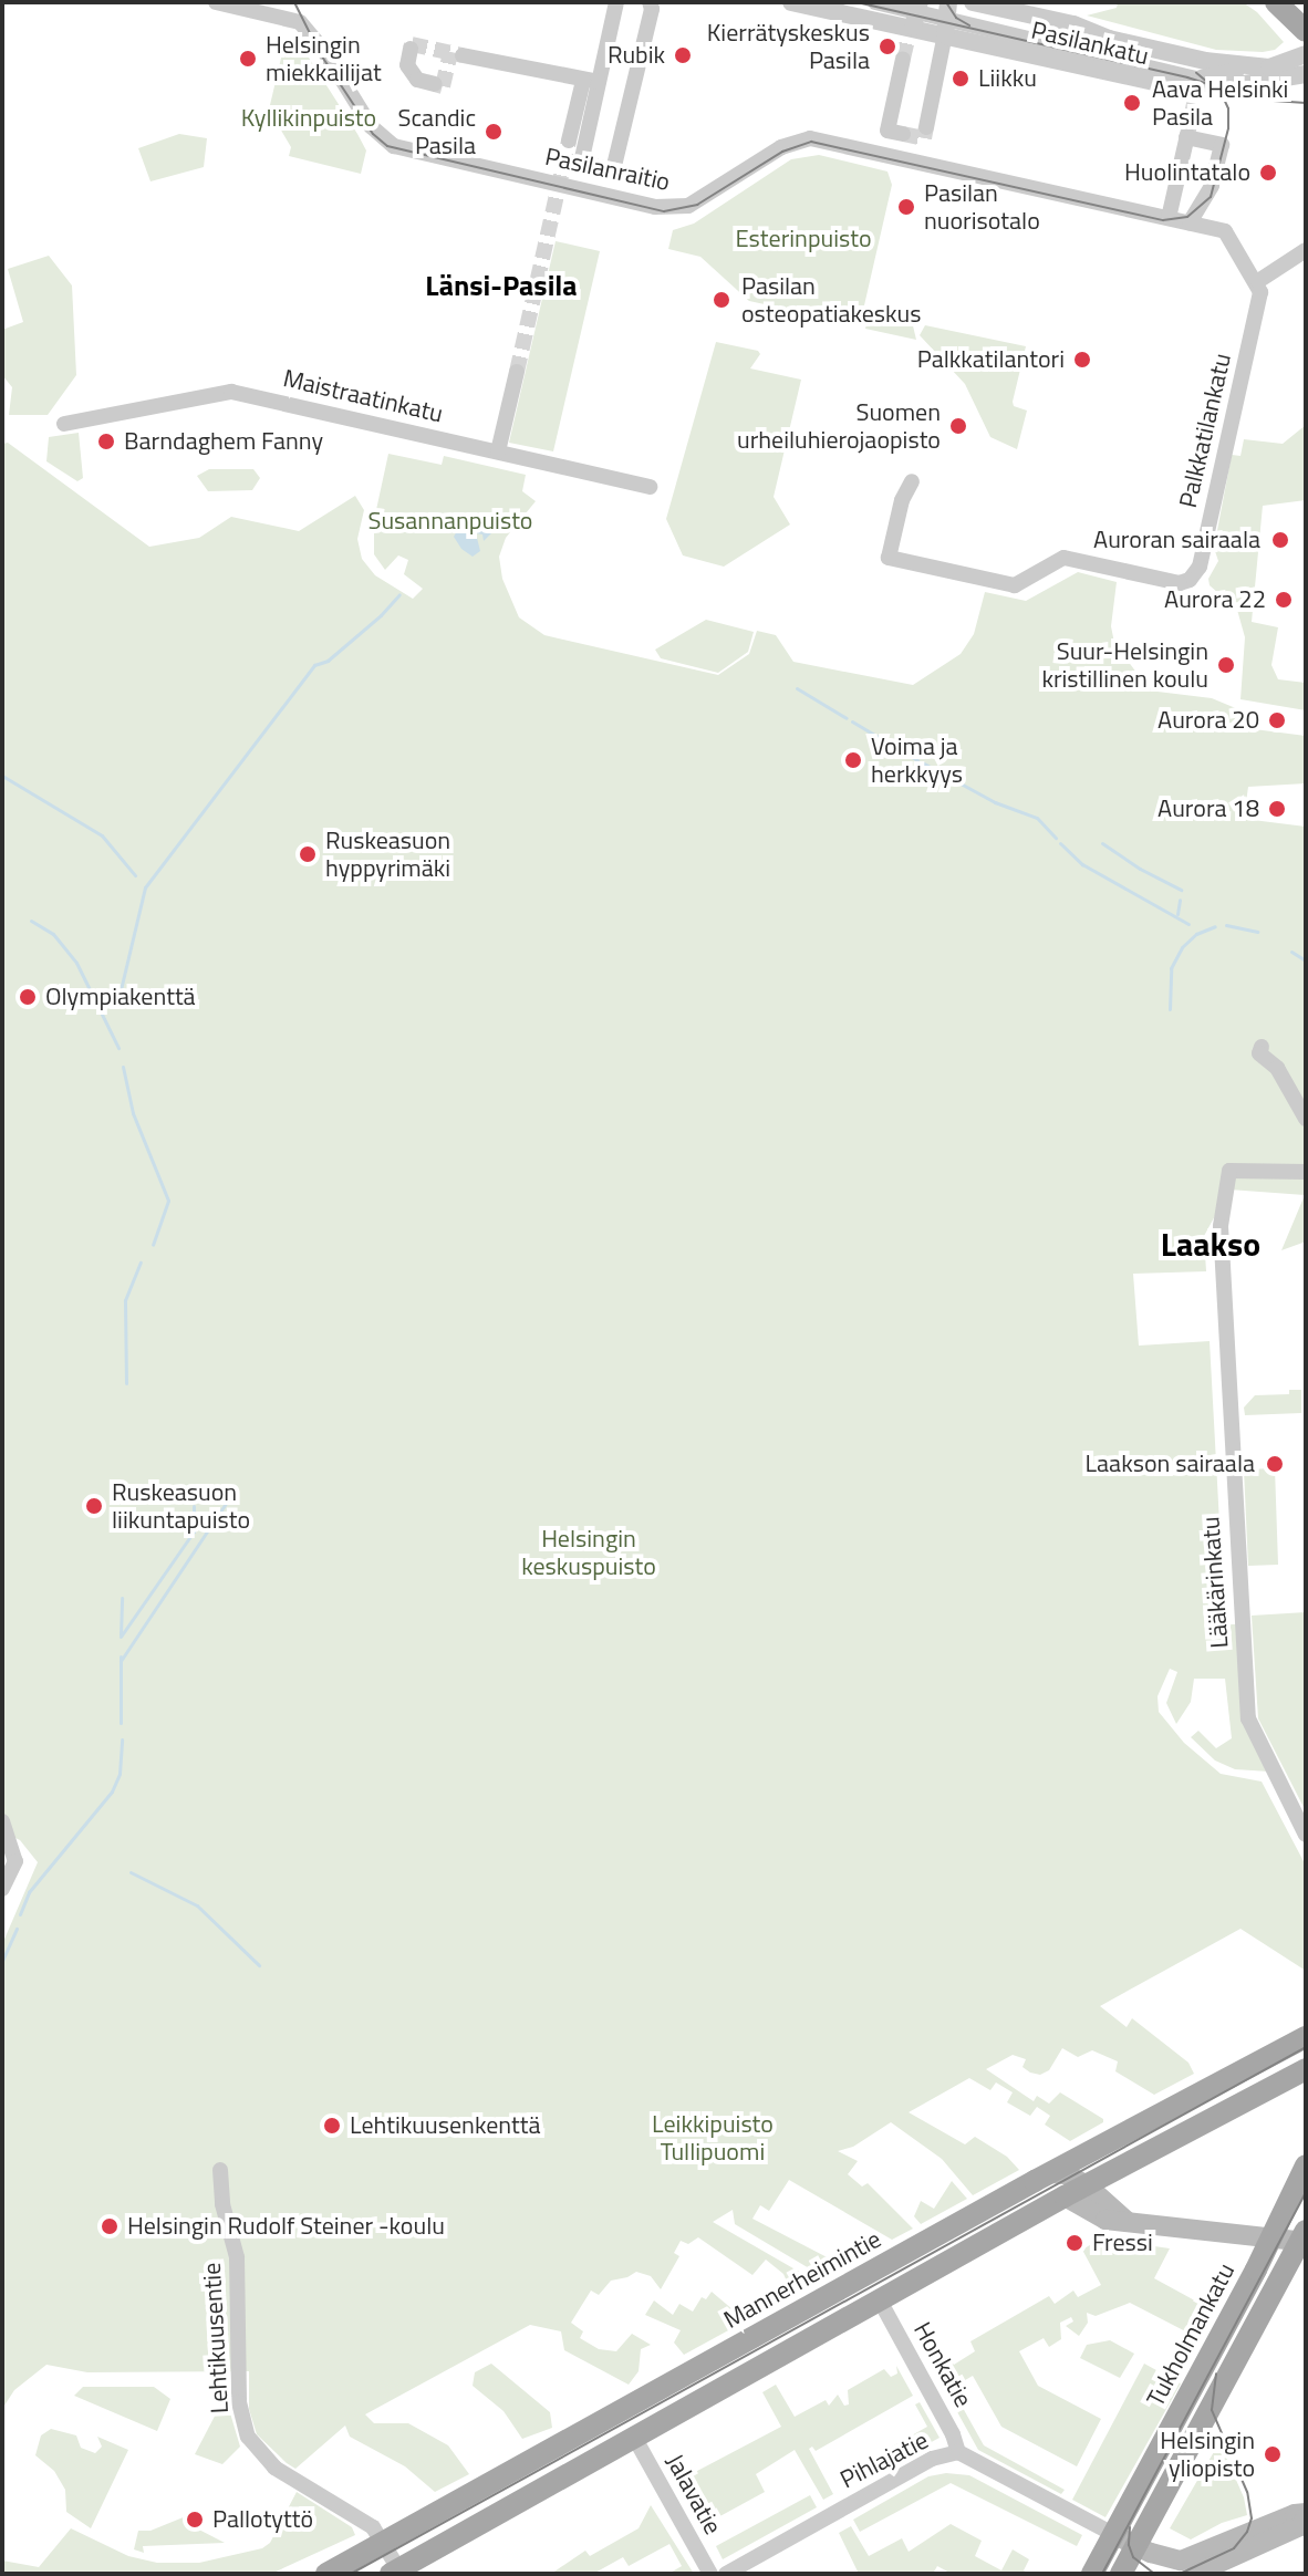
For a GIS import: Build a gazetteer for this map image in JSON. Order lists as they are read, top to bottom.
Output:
{
  "streets": {
    "main road": ["Mannerheimintie", "Tukholmankatu"],
    "street": [
      "Pasilankatu",
      "Pasilanraitio",
      "Maistraatinkatu",
      "Palkkatilankatu",
      "Lääkärinkatu",
      "Lehtikuusentie",
      "Honkatie",
      "Pihlajatie",
      "Jalavatie"
    ]
  },
  "crossings": [
    ["Mannerheimintie", "Lehtikuusentie"],
    ["Tukholmankatu", "Pihlajatie"],
    ["Honkatie", "Pihlajatie"]
  ],
  "districts": ["Länsi-Pasila", "Laakso"],
  "parks": [
    "Kyllikinpuisto",
    "Esterinpuisto",
    "Susannanpuisto",
    "Helsingin keskuspuisto",
    "Leikkipuisto Tullipuomi"
  ],
  "places": [
    "Kierrätyskeskus Pasila",
    "Rubik",
    "Helsingin miekkailijat",
    "Liikku",
    "Aava Helsinki Pasila",
    "Scandic Pasila",
    "Huolintatalo",
    "Pasilan nuorisotalo",
    "Pasilan osteopatiakeskus",
    "Palkkatilantori",
    "Suomen urheiluhierojaopisto",
    "Barndaghem Fanny",
    "Auroran sairaala",
    "Aurora 22",
    "Suur-Helsingin kristillinen koulu",
    "Aurora 20",
    "Voima ja herkkyys",
    "Aurora 18",
    "Ruskeasuon hyppyrimäki",
    "Olympiakenttä",
    "Laakson sairaala",
    "Ruskeasuon liikuntapuisto",
    "Lehtikuusenkenttä",
    "Helsingin Rudolf Steiner -koulu",
    "Fressi",
    "Helsingin yliopisto",
    "Pallotyttö"
  ]
}
